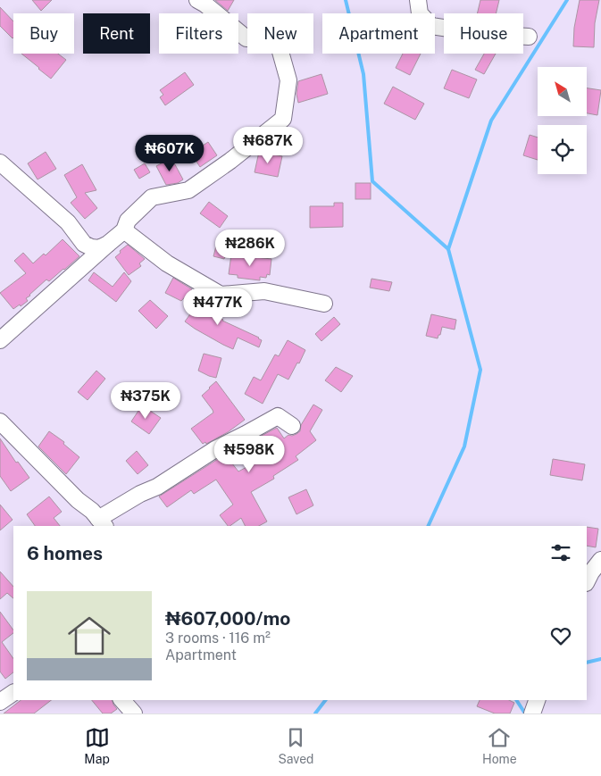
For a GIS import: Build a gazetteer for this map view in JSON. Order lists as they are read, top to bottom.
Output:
{
  "north": "top left",
  "page": {
    "chip": [
      "Buy",
      "Rent",
      "Filters",
      "New",
      "Apartment",
      "House"
    ],
    "price": [
      "₦687K",
      "₦607K",
      "₦286K",
      "₦477K",
      "₦375K",
      "₦598K"
    ],
    "heading": "6 homes",
    "list": [
      {
        "name": "₦607,000/mo",
        "note": "3 rooms · 116 m² · Apartment"
      }
    ],
    "tabs": ["Map", "Saved", "Home"]
  }
}
